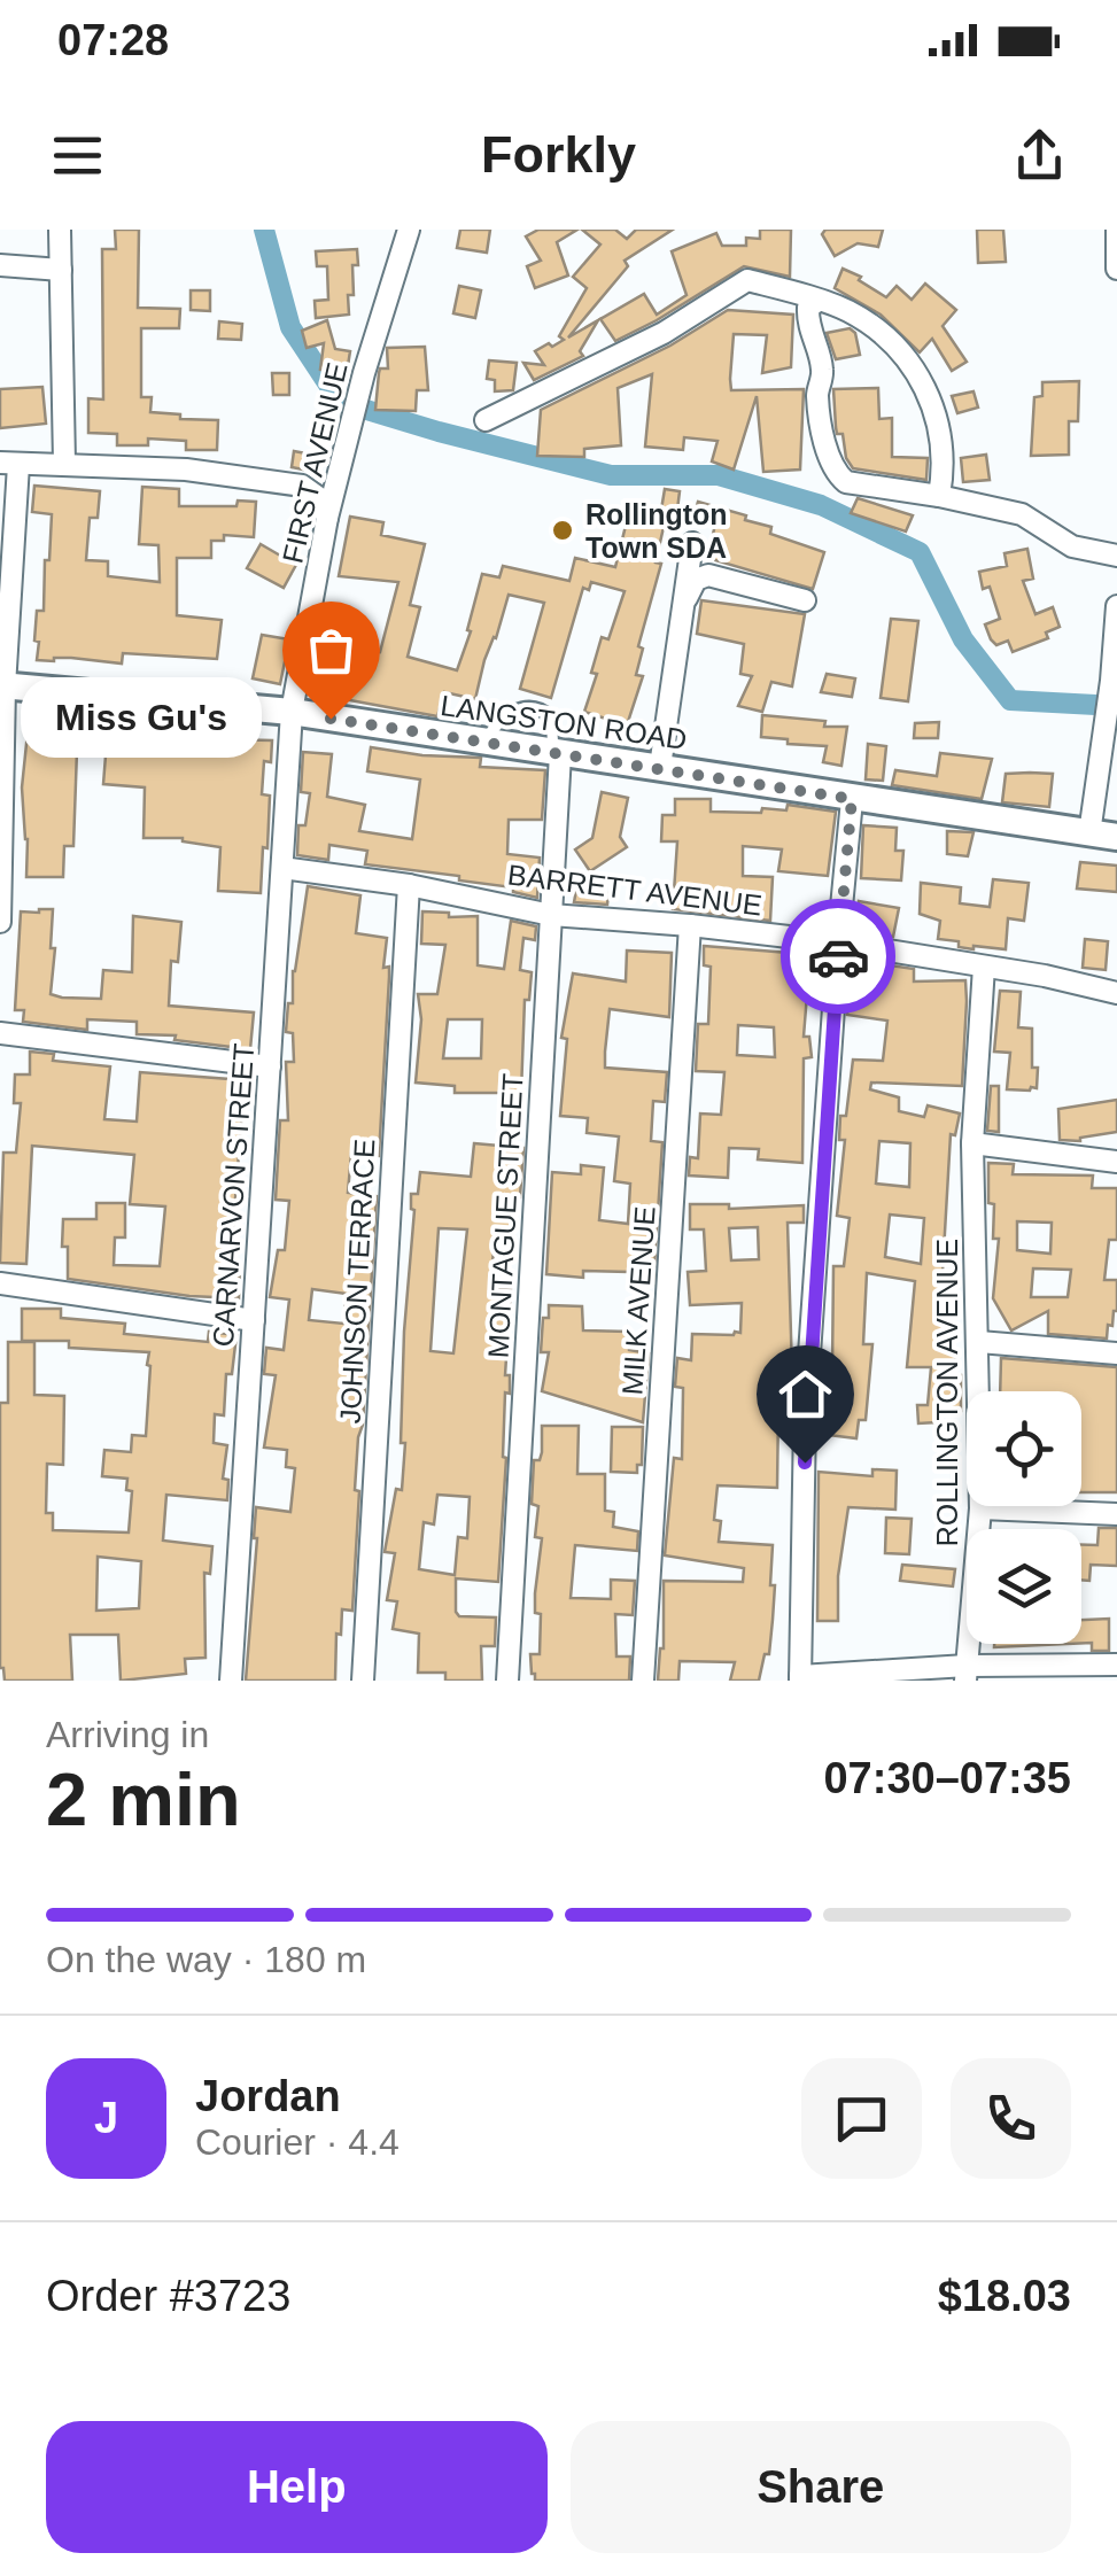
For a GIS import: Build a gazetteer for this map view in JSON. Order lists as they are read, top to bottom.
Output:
{
  "streets": {
    "street": [
      "FIRST AVENUE",
      "LANGSTON ROAD",
      "BARRETT AVENUE",
      "CARNARVON STREET",
      "MONTAGUE STREET",
      "JOHNSON TERRACE",
      "MILK AVENUE",
      "ROLLINGTON AVENUE"
    ]
  },
  "crossings": [
    ["FIRST AVENUE", "LANGSTON ROAD"],
    ["FIRST AVENUE", "CARNARVON STREET"],
    ["LANGSTON ROAD", "CARNARVON STREET"],
    ["LANGSTON ROAD", "MONTAGUE STREET"],
    ["BARRETT AVENUE", "CARNARVON STREET"],
    ["BARRETT AVENUE", "MONTAGUE STREET"],
    ["BARRETT AVENUE", "JOHNSON TERRACE"],
    ["BARRETT AVENUE", "MILK AVENUE"],
    ["BARRETT AVENUE", "ROLLINGTON AVENUE"]
  ],
  "places": ["Rollington Town SDA", "Miss Gu's"],
  "page": {
    "status": "07:28",
    "header": "Forkly",
    "bubble": "Miss Gu's",
    "heading": ["2 min", "Arriving in", "07:30–07:35"],
    "panel": [
      "Jordan",
      "Courier · 4.4",
      "Order #3723",
      "$18.03"
    ],
    "bar": "On the way · 180 m",
    "round": "J",
    "buttons": ["Help", "Share"]
  }
}
